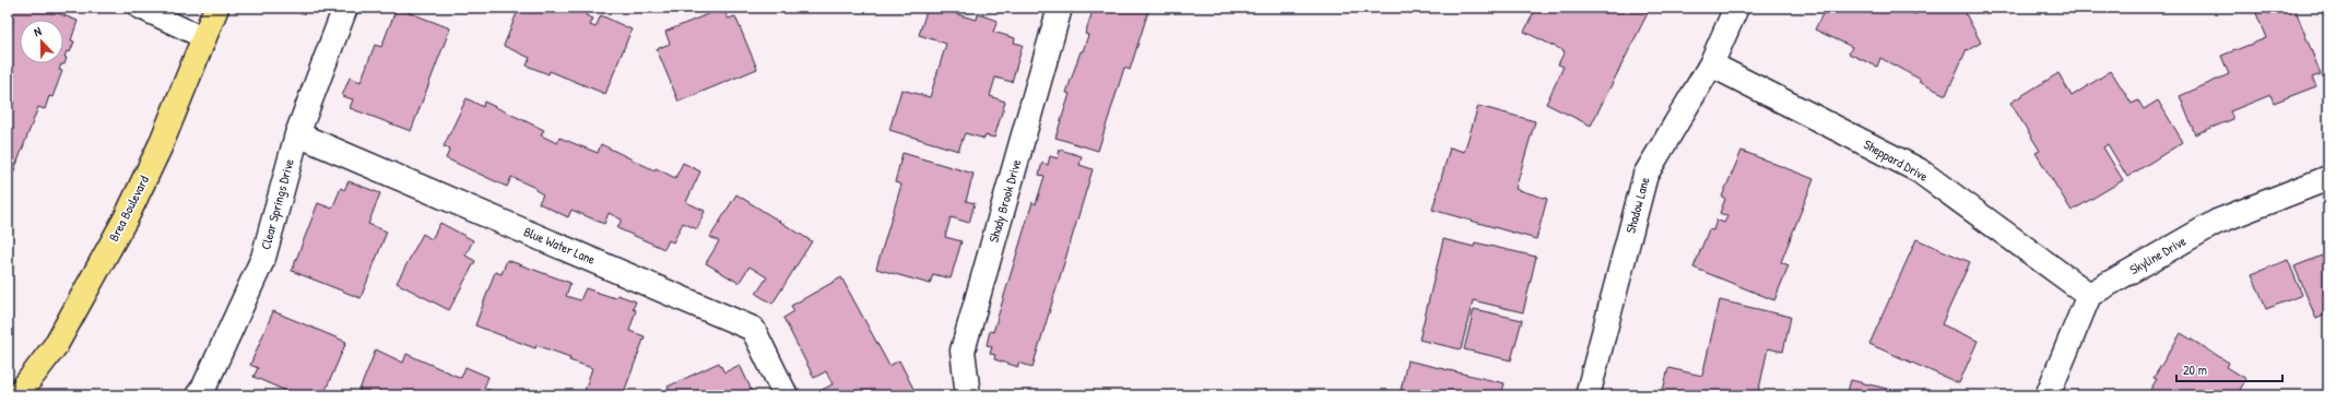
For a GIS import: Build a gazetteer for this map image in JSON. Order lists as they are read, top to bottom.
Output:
{
  "streets": {
    "main road": ["Brea Boulevard"],
    "street": [
      "Sheppard Drive",
      "Shady Brook Drive",
      "Clear Springs Drive",
      "Shadow Lane",
      "Blue Water Lane",
      "Skyline Drive"
    ]
  },
  "crossings": [
    ["Sheppard Drive", "Shadow Lane"],
    ["Sheppard Drive", "Skyline Drive"],
    ["Clear Springs Drive", "Blue Water Lane"]
  ],
  "scale_bar": "20 m",
  "north": "top"
}
